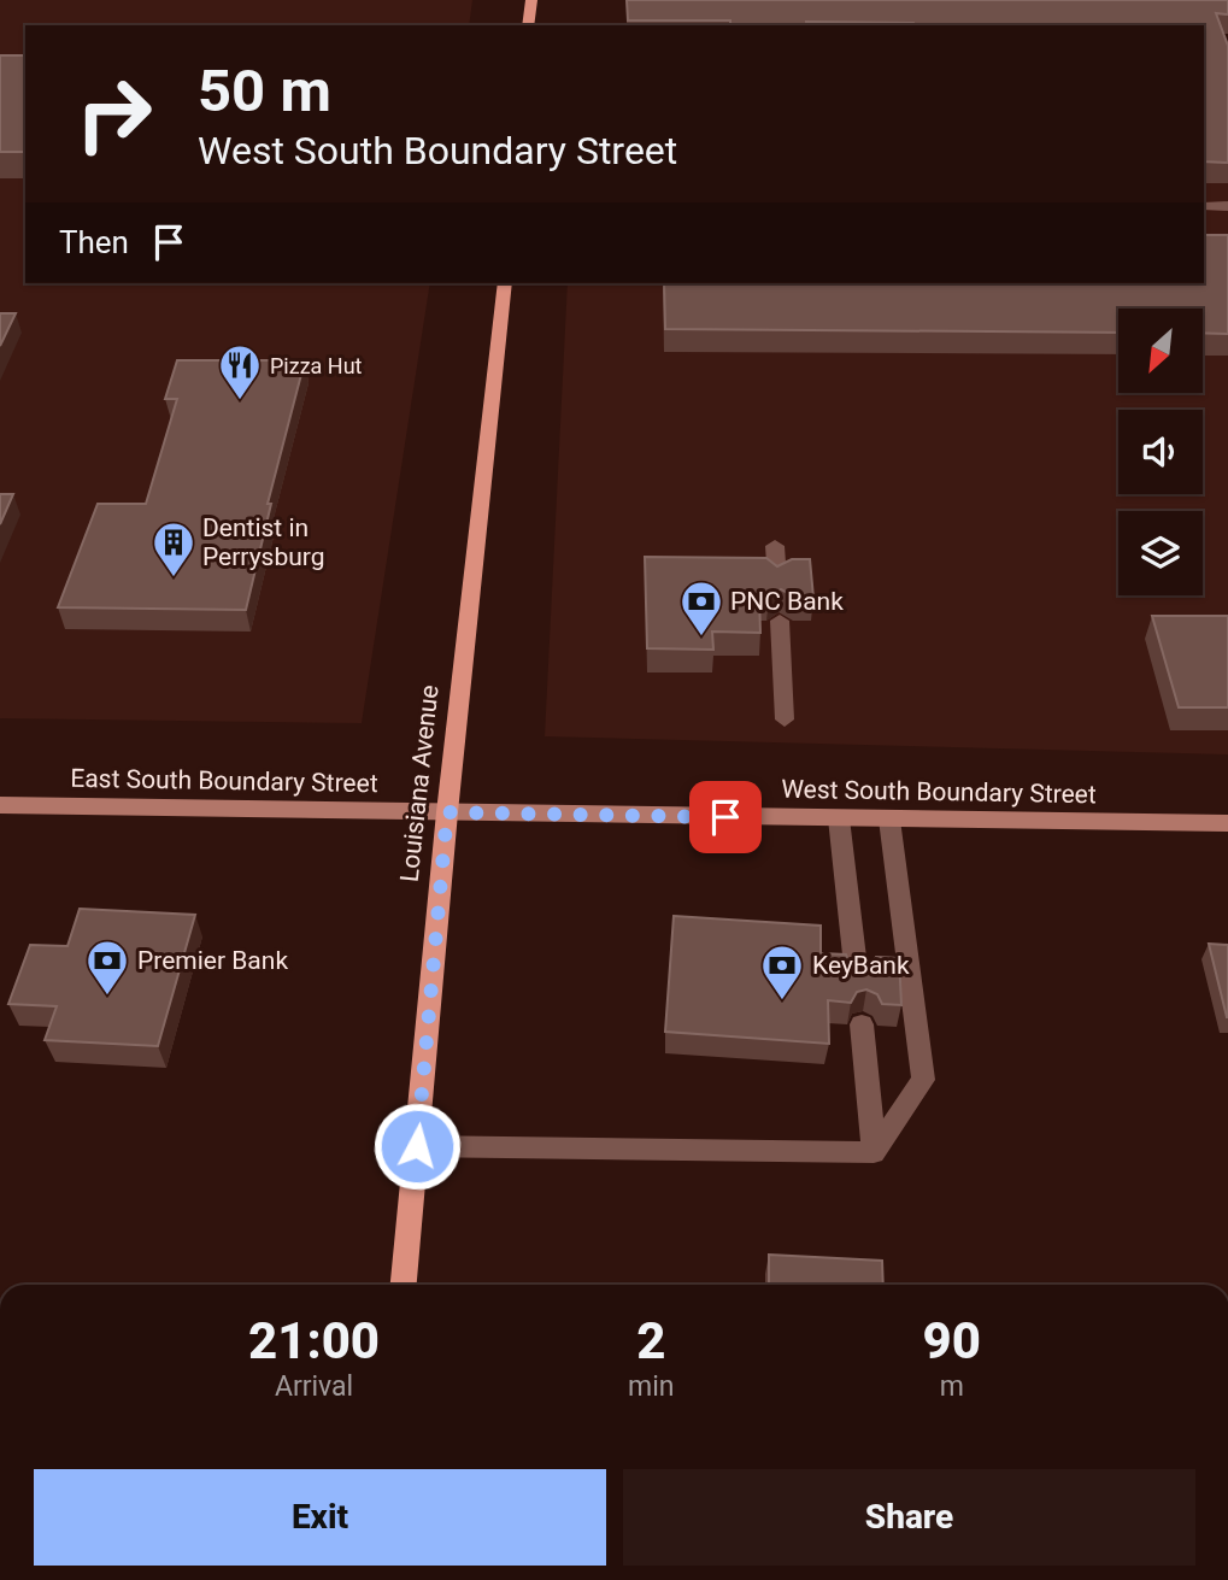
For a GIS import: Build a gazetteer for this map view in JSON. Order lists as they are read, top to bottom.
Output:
{
  "streets": {
    "main road": ["Louisiana Avenue"],
    "street": ["East South Boundary Street", "West South Boundary Street"]
  },
  "crossings": [
    ["East South Boundary Street", "Louisiana Avenue"],
    ["East South Boundary Street", "West South Boundary Street"],
    ["Louisiana Avenue", "West South Boundary Street"]
  ],
  "places": {
    "restaurant": ["Pizza Hut"],
    "building": ["Dentist in Perrysburg"],
    "bank": ["PNC Bank", "Premier Bank", "KeyBank"]
  },
  "north": "bottom left",
  "page": {
    "turn": ["50 m", "West South Boundary Street"],
    "then": "Then",
    "eta": [
      "21:00",
      "Arrival",
      "2",
      "min",
      "90",
      "m"
    ],
    "buttons": ["Exit", "Share"]
  }
}
